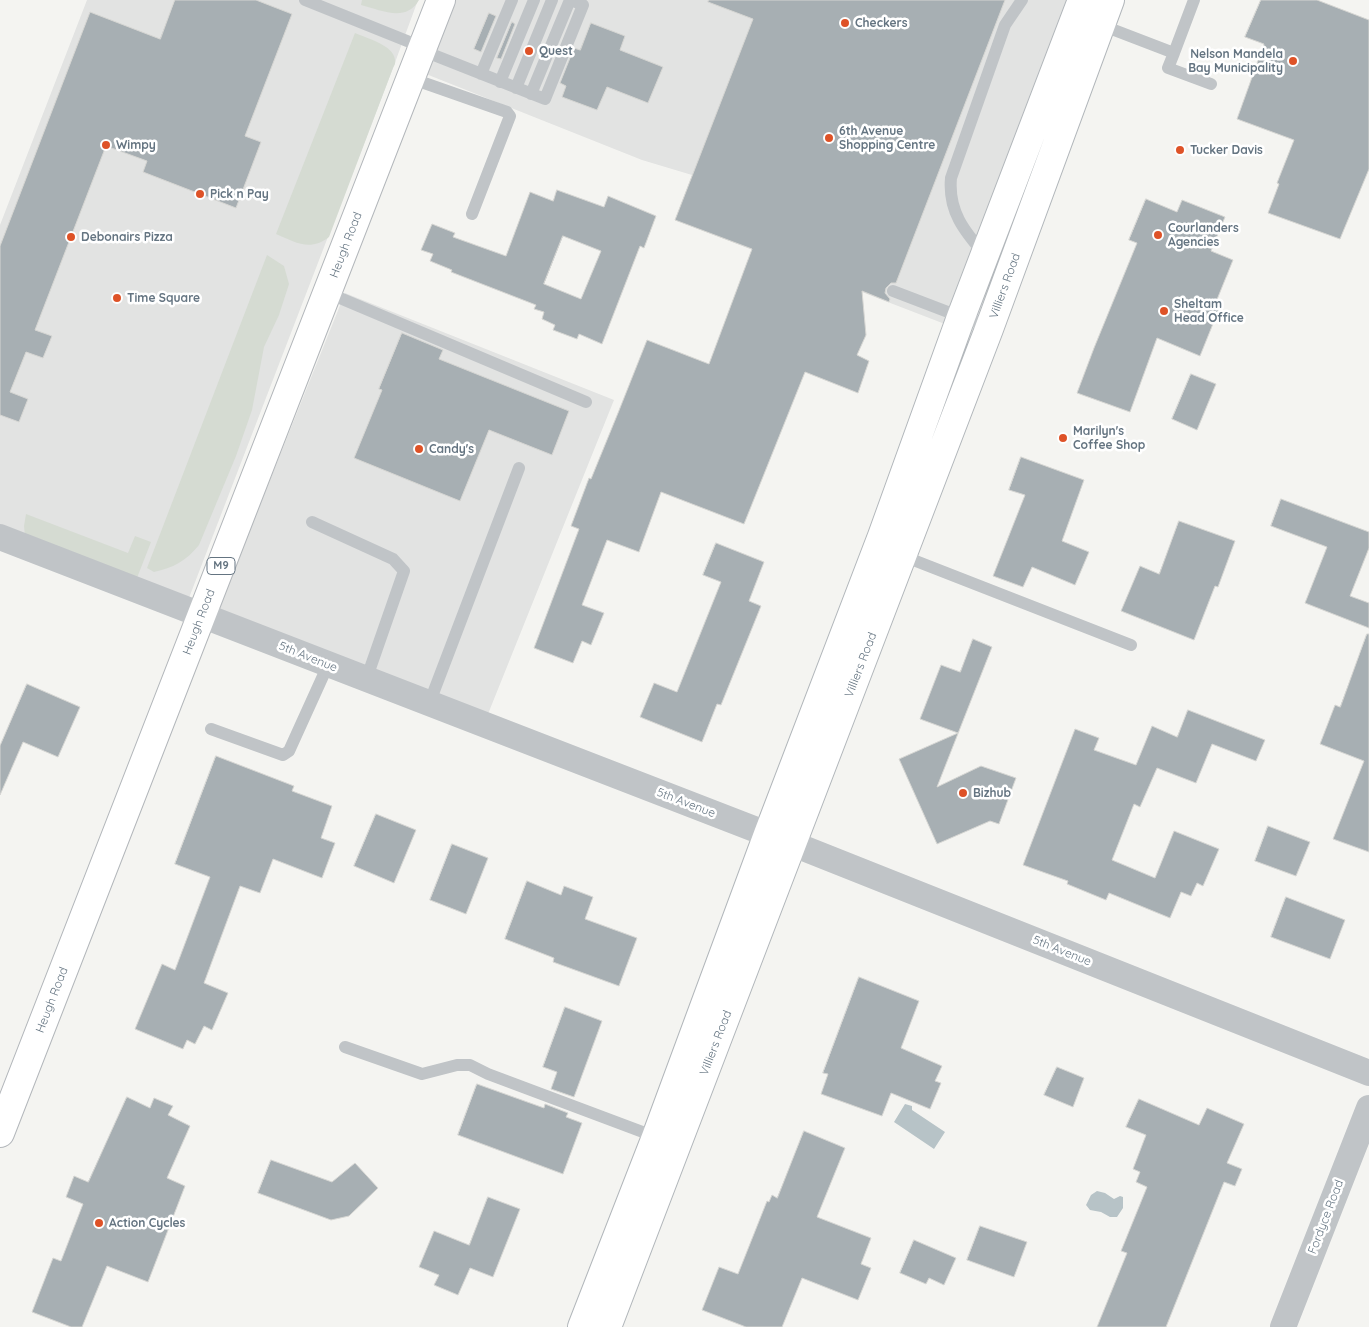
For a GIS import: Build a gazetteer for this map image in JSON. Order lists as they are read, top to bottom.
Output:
{
  "streets": {
    "street": [
      "Heugh Road",
      "Villiers Road",
      "M9",
      "5th Avenue",
      "Fordyce Road"
    ]
  },
  "crossings": [
    ["Heugh Road", "5th Avenue"],
    ["Villiers Road", "5th Avenue"]
  ],
  "places": [
    "Checkers",
    "Quest",
    "Nelson Mandela Bay Municipality",
    "6th Avenue Shopping Centre",
    "Wimpy",
    "Tucker Davis",
    "Pick n Pay",
    "Courlanders Agencies",
    "Debonairs Pizza",
    "Time Square",
    "Sheltam Head Office",
    "Marilyn's Coffee Shop",
    "Candy's",
    "Bizhub",
    "Action Cycles"
  ]
}
